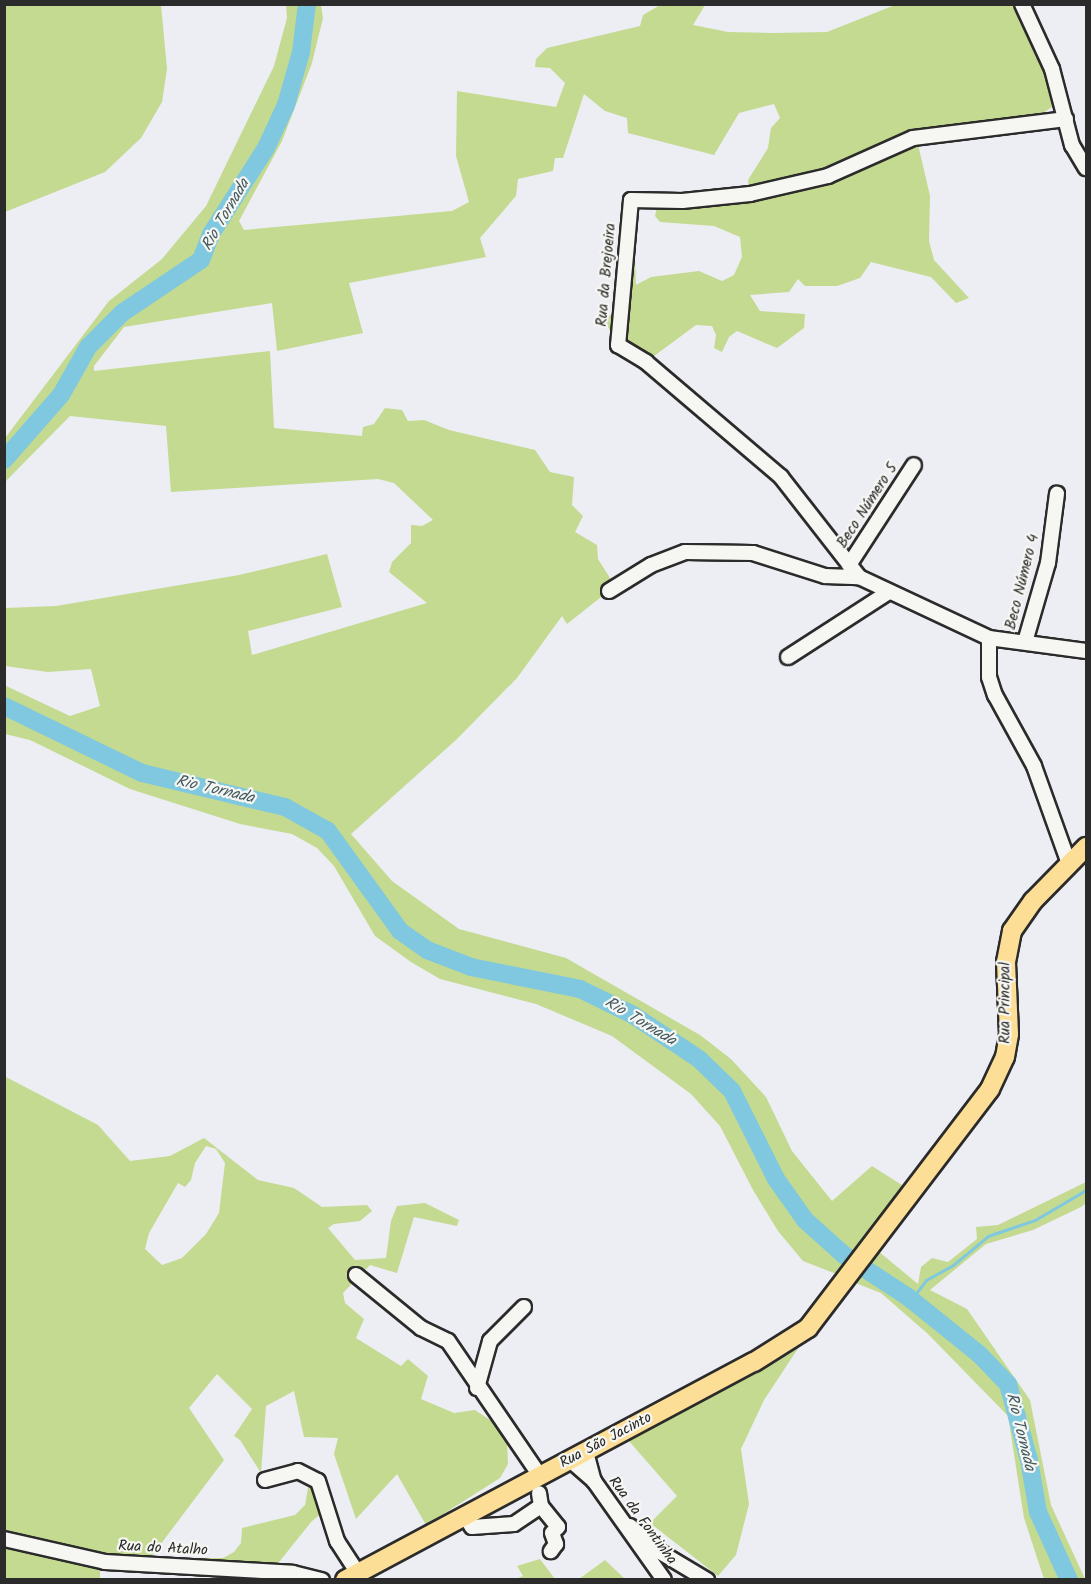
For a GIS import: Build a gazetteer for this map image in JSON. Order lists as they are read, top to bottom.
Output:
{
  "streets": {
    "main road": ["Rua Principal", "Rua São Jacinto"],
    "street": [
      "Rua da Brejoeira",
      "Beco Número 5",
      "Beco Número 4",
      "Rua da Fontinha",
      "Rua do Atalho"
    ]
  },
  "crossings": [
    ["Rua da Brejoeira", "Beco Número 5"],
    ["Rua da Brejoeira", "Beco Número 4"],
    ["Rua Principal", "Rua São Jacinto"],
    ["Rua São Jacinto", "Rua da Fontinha"]
  ],
  "water": ["Rio Tornada"]
}
